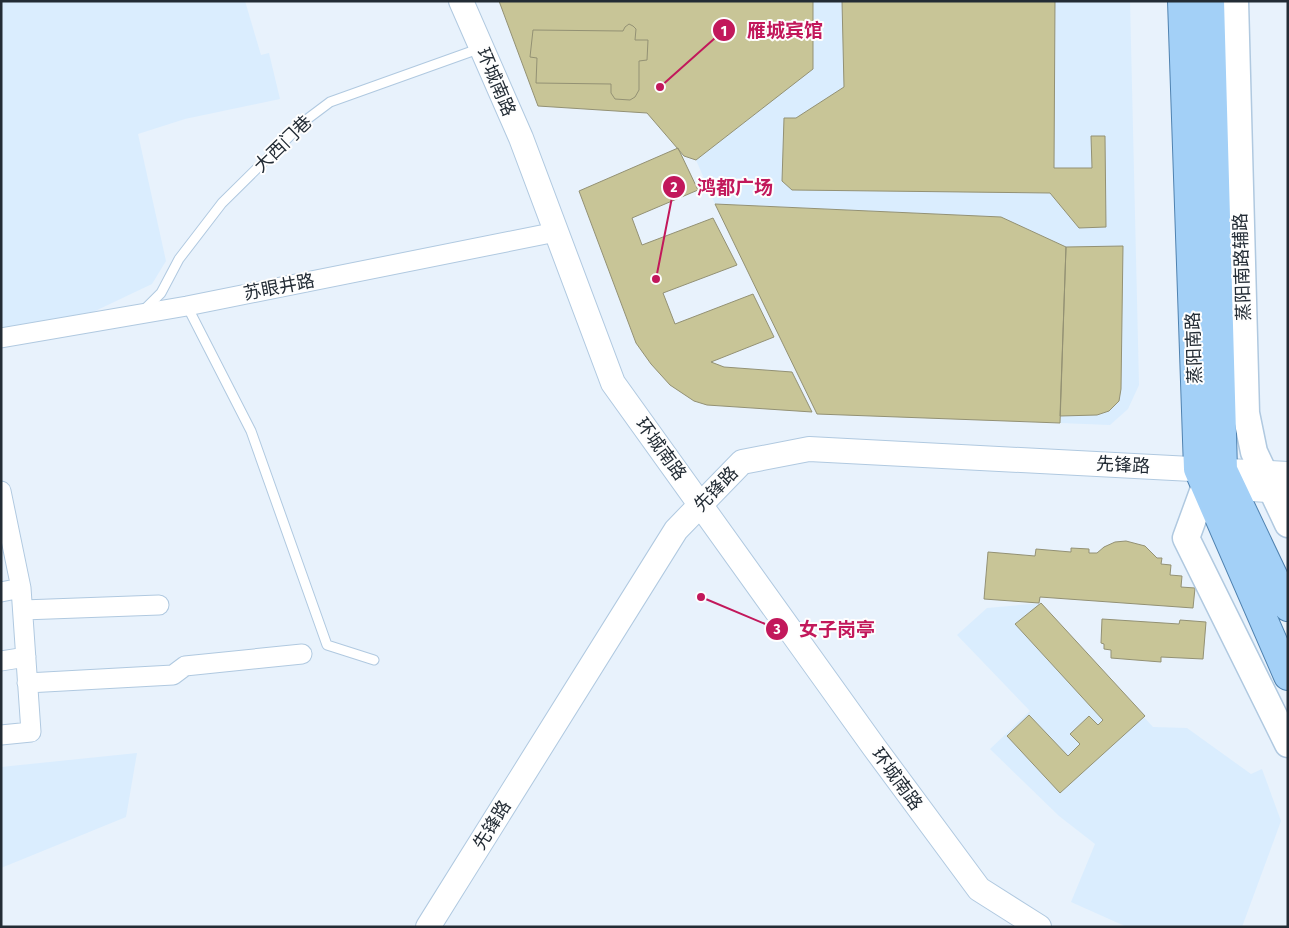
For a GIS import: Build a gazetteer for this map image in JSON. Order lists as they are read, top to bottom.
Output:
{
  "streets": {
    "main road": ["蒸阳南路辅路", "蒸阳南路"],
    "street": ["环城南路", "苏眼井路", "先锋路"],
    "lane": ["大西门巷"]
  },
  "crossings": [
    ["环城南路", "大西门巷"],
    ["环城南路", "苏眼井路"],
    ["环城南路", "先锋路"],
    ["大西门巷", "苏眼井路"],
    ["蒸阳南路辅路", "先锋路"],
    ["蒸阳南路", "先锋路"]
  ],
  "places": ["雁城宾馆", "鸿都广场", "女子岗亭"]
}
